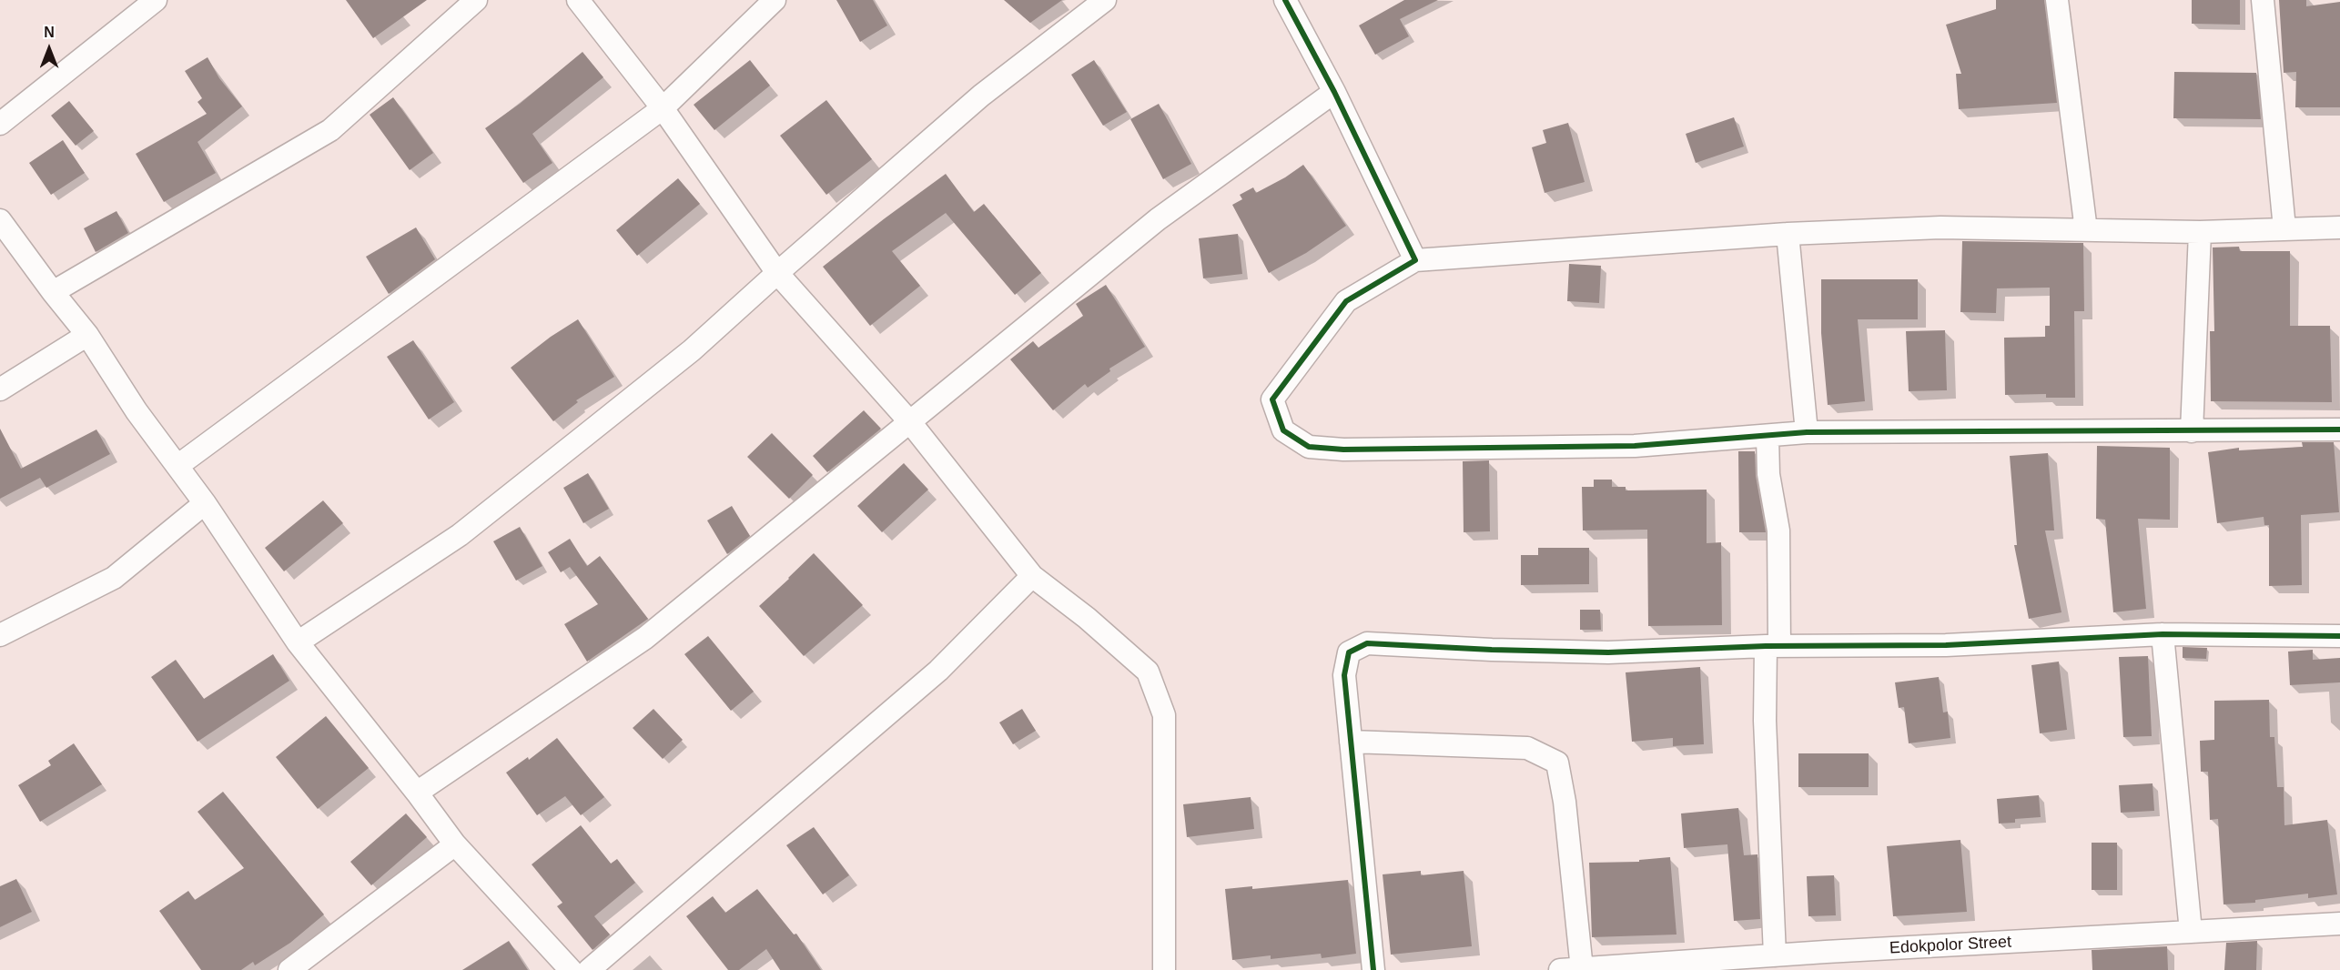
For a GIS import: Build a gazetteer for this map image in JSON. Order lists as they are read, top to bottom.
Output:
{
  "streets": {
    "street": ["Edokpolor Street"]
  },
  "north": "top"
}
